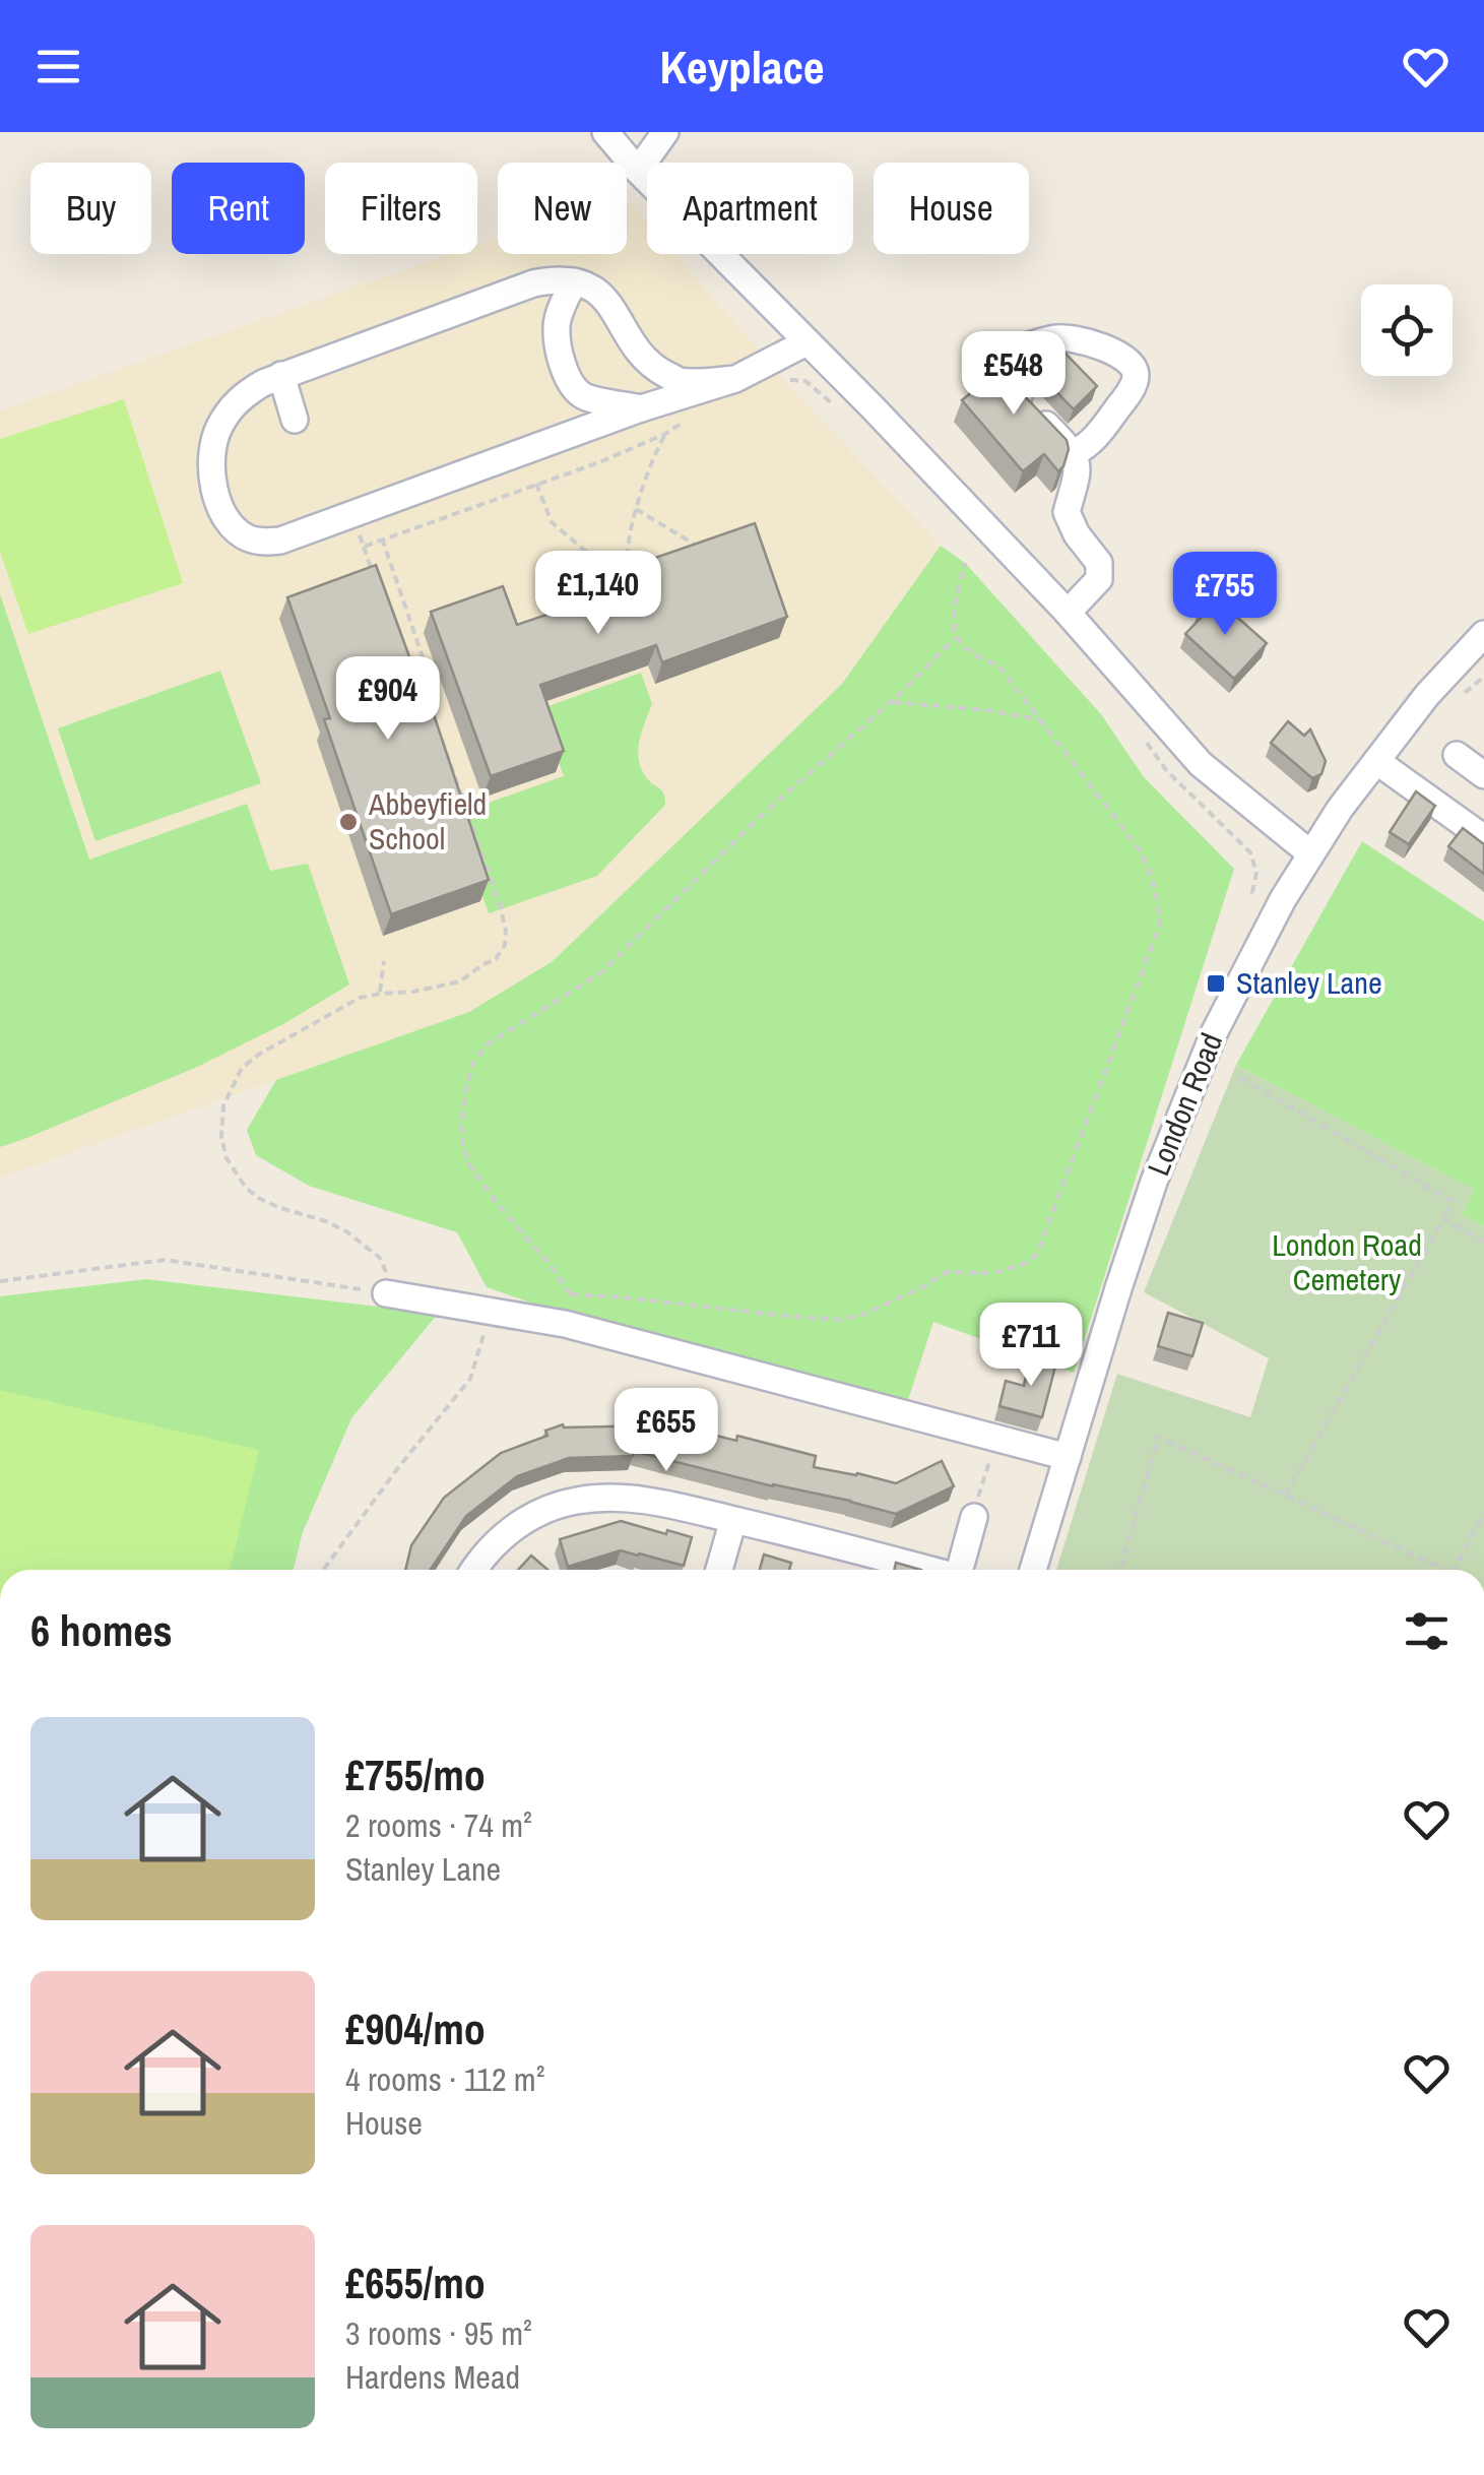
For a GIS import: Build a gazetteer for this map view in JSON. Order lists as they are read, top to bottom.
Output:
{
  "streets": {
    "street": ["London Road"]
  },
  "parks": ["London Road Cemetery"],
  "places": {
    "other": ["Abbeyfield School"],
    "transit": ["Stanley Lane"]
  },
  "page": {
    "header": "Keyplace",
    "chip": [
      "Buy",
      "Rent",
      "Filters",
      "New",
      "Apartment",
      "House"
    ],
    "price": [
      "£548",
      "£1,140",
      "£755",
      "£904",
      "£711",
      "£655"
    ],
    "heading": "6 homes",
    "list": [
      {
        "name": "£755/mo",
        "note": "2 rooms · 74 m² · Stanley Lane"
      },
      {
        "name": "£904/mo",
        "note": "4 rooms · 112 m² · House"
      },
      {
        "name": "£655/mo",
        "note": "3 rooms · 95 m² · Hardens Mead"
      }
    ]
  }
}
